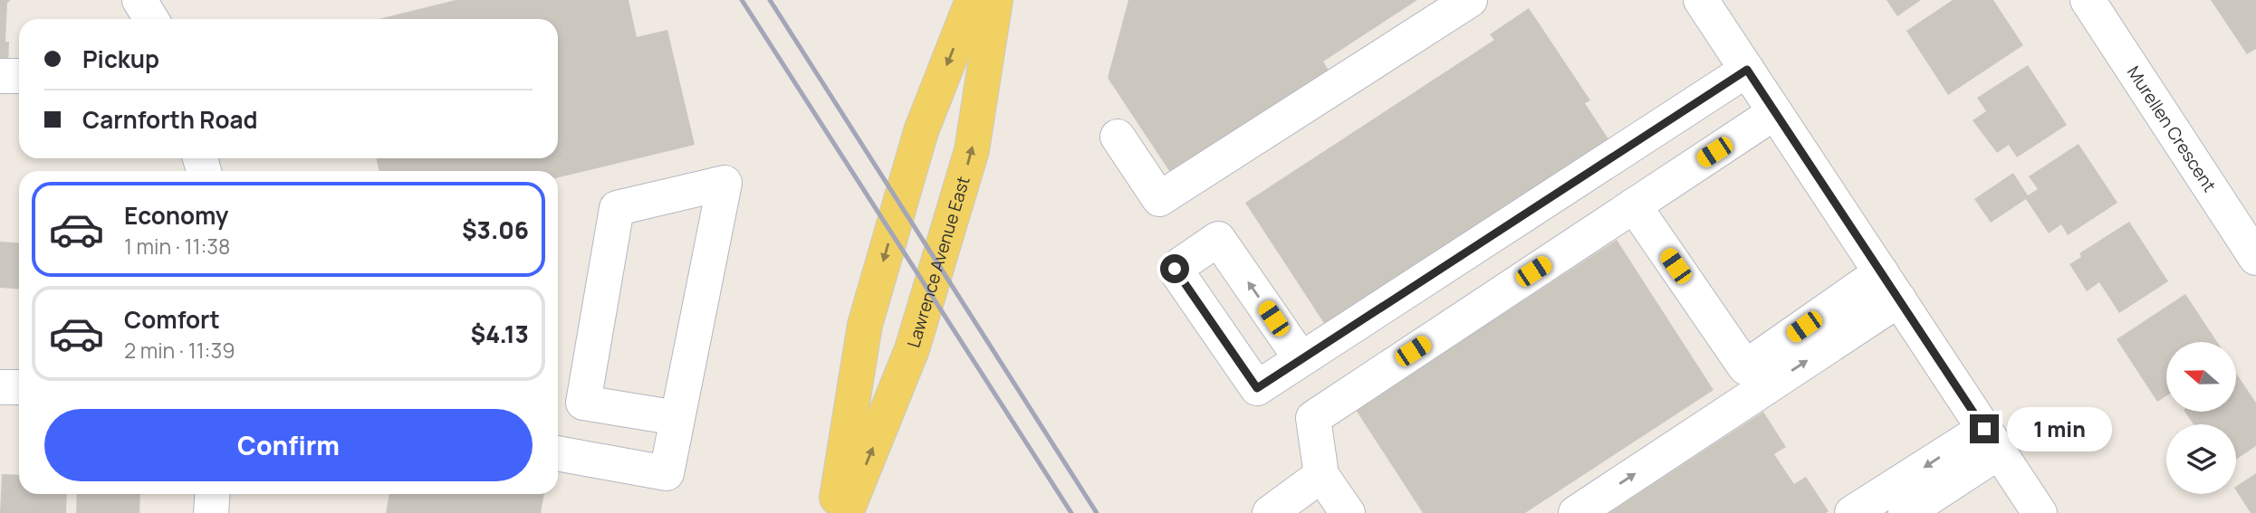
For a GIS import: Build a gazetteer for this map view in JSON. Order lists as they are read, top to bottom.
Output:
{
  "streets": {
    "main road": ["Lawrence Avenue East"],
    "street": ["Murellen Crescent"]
  },
  "north": "left",
  "page": {
    "banner": ["Pickup", "Carnforth Road"],
    "list": [
      {
        "name": "Economy",
        "note": "1 min · 11:38",
        "value": "$3.06"
      },
      {
        "name": "Comfort",
        "note": "2 min · 11:39",
        "value": "$4.13"
      }
    ],
    "buttons": "Confirm",
    "bubble": "1 min"
  }
}
